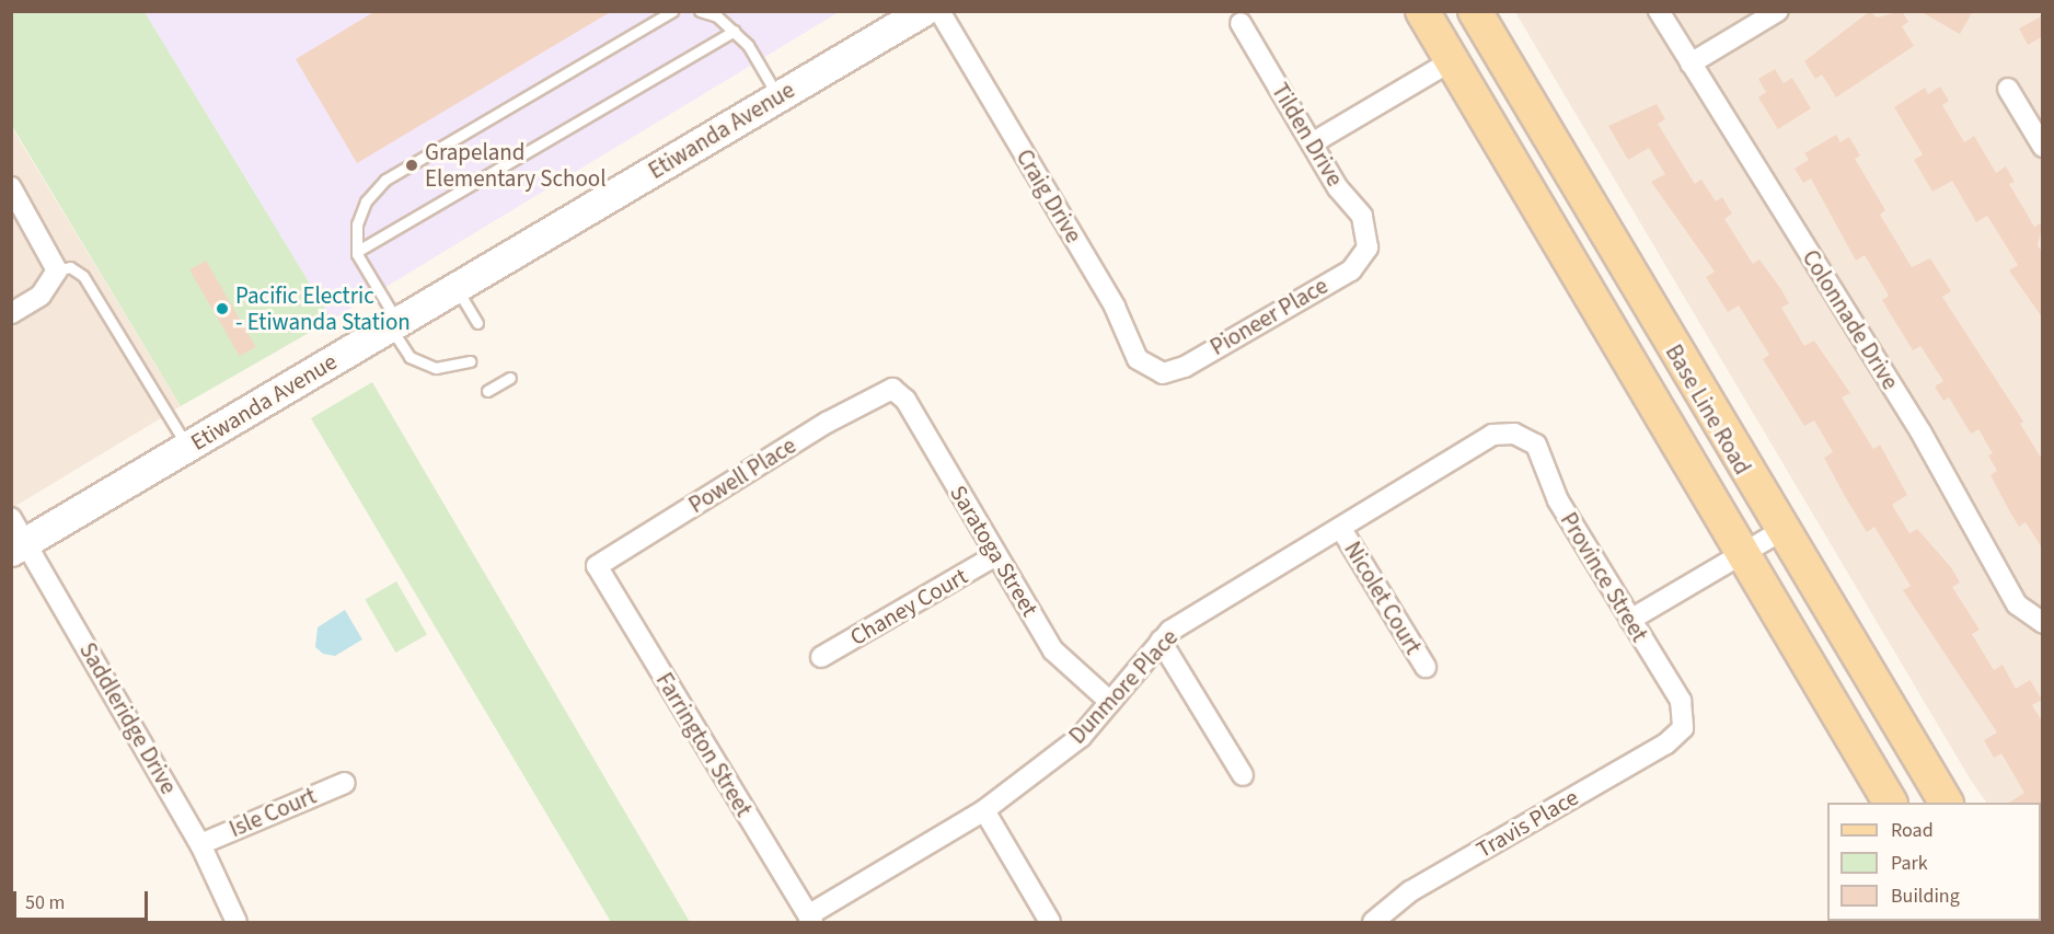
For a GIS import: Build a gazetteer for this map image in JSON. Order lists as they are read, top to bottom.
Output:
{
  "streets": {
    "main road": ["Base Line Road"],
    "street": [
      "Etiwanda Avenue",
      "Tilden Drive",
      "Craig Drive",
      "Pioneer Place",
      "Colonnade Drive",
      "Powell Place",
      "Saratoga Street",
      "Province Street",
      "Nicolet Court",
      "Chaney Court",
      "Dunmore Place",
      "Saddleridge Drive",
      "Farrington Street",
      "Isle Court",
      "Travis Place"
    ]
  },
  "crossings": [
    ["Etiwanda Avenue", "Saddleridge Drive"],
    ["Tilden Drive", "Pioneer Place"],
    ["Craig Drive", "Pioneer Place"],
    ["Powell Place", "Saratoga Street"],
    ["Powell Place", "Farrington Street"],
    ["Saratoga Street", "Chaney Court"],
    ["Saratoga Street", "Dunmore Place"],
    ["Province Street", "Dunmore Place"],
    ["Province Street", "Travis Place"],
    ["Nicolet Court", "Dunmore Place"],
    ["Dunmore Place", "Farrington Street"],
    ["Saddleridge Drive", "Isle Court"]
  ],
  "places": ["Grapeland Elementary School", "Pacific Electric - Etiwanda Station"],
  "legend": ["Road", "Park", "Building"],
  "scale_bar": "50 m"
}
